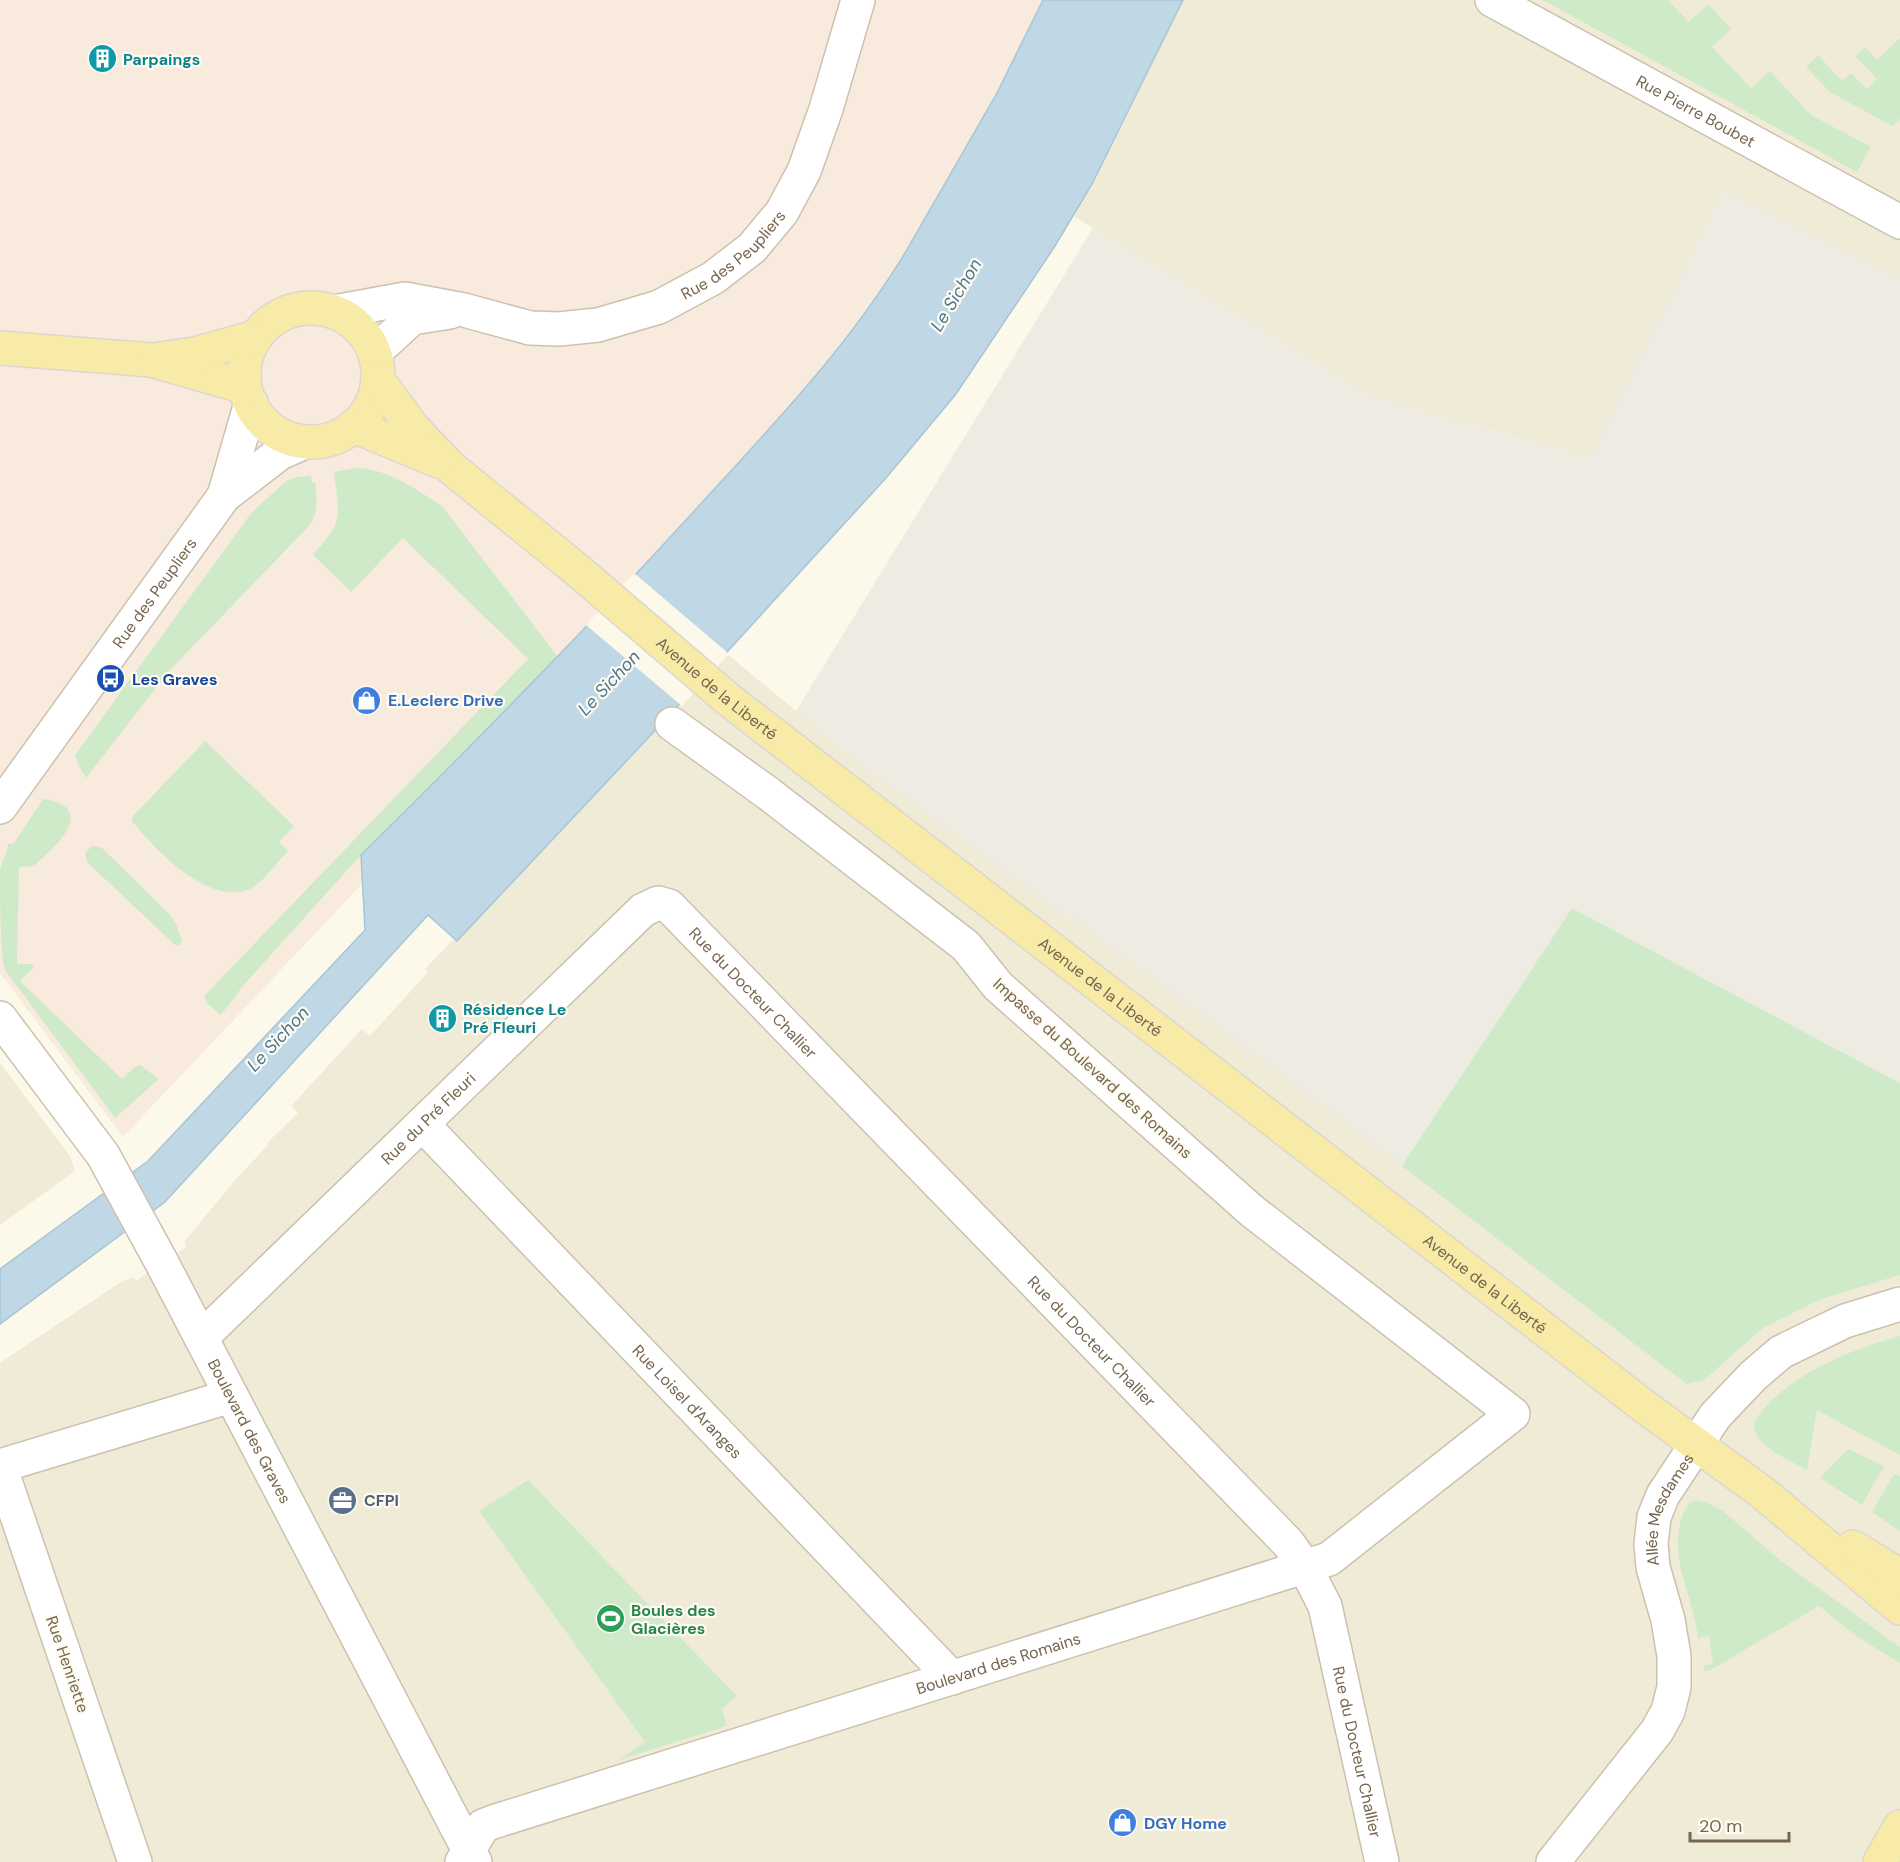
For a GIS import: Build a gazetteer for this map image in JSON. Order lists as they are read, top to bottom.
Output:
{
  "streets": {
    "main road": ["Avenue de la Liberté"],
    "street": [
      "Rue Pierre Boubet",
      "Rue des Peupliers",
      "Rue du Docteur Challier",
      "Impasse du Boulevard des Romains",
      "Rue du Pré Fleuri",
      "Rue Loisel d'Aranges",
      "Boulevard des Graves",
      "Allée Mesdames",
      "Rue Henriette",
      "Boulevard des Romains"
    ]
  },
  "crossings": [
    ["Rue des Peupliers", "Avenue de la Liberté"],
    ["Avenue de la Liberté", "Allée Mesdames"],
    ["Rue du Docteur Challier", "Rue du Pré Fleuri"],
    ["Rue du Docteur Challier", "Boulevard des Romains"],
    ["Impasse du Boulevard des Romains", "Boulevard des Romains"],
    ["Rue du Pré Fleuri", "Rue Loisel d'Aranges"],
    ["Rue du Pré Fleuri", "Boulevard des Graves"],
    ["Rue Loisel d'Aranges", "Boulevard des Romains"],
    ["Boulevard des Graves", "Rue Henriette"],
    ["Boulevard des Graves", "Boulevard des Romains"]
  ],
  "water": ["Le Sichon"],
  "places": {
    "building": ["Parpaings", "Résidence Le Pré Fleuri"],
    "bus stop": ["Les Graves"],
    "shop": ["E.Leclerc Drive", "DGY Home"],
    "office": ["CFPI"],
    "sports": ["Boules des Glacières"]
  },
  "scale_bar": "20 m"
}
